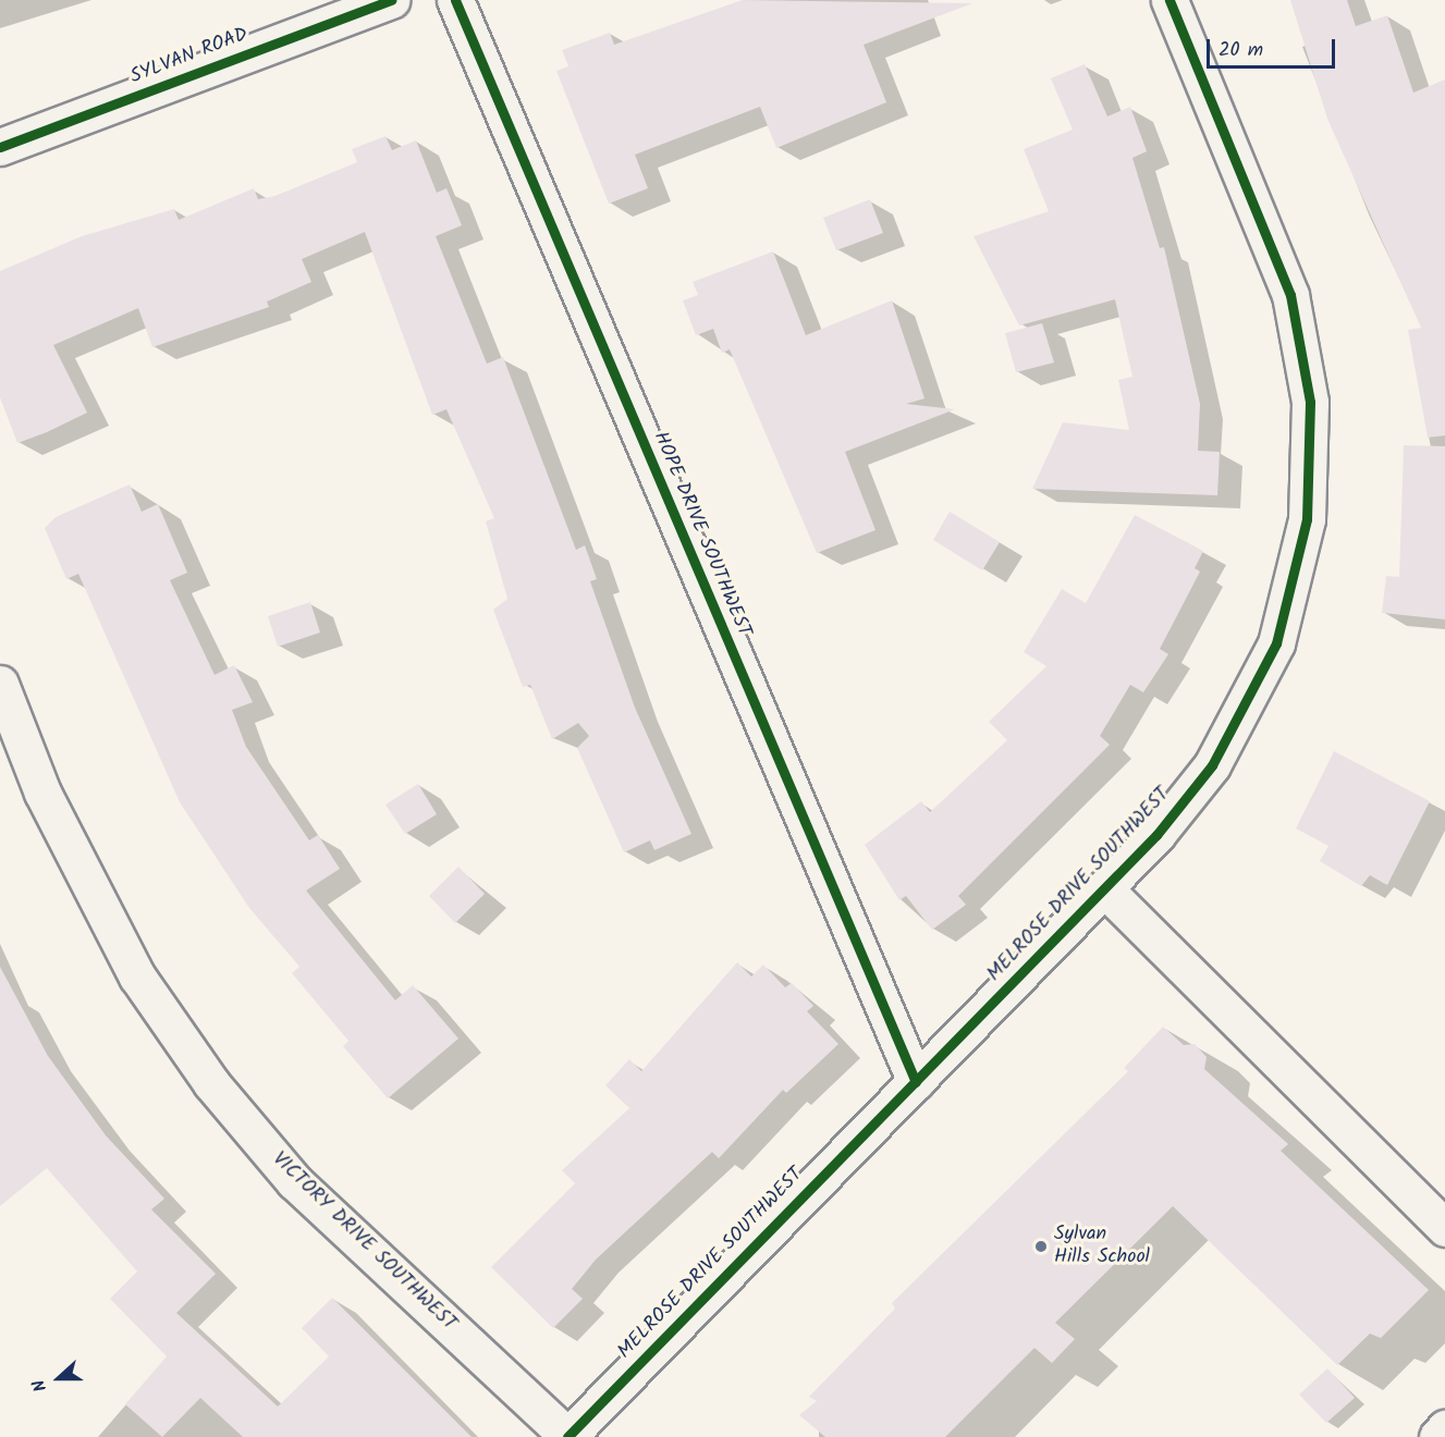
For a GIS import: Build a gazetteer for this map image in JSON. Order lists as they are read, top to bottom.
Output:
{
  "streets": {
    "street": [
      "SYLVAN ROAD",
      "HOPE DRIVE SOUTHWEST",
      "MELROSE DRIVE SOUTHWEST",
      "VICTORY DRIVE SOUTHWEST"
    ]
  },
  "crossings": [
    ["HOPE DRIVE SOUTHWEST", "MELROSE DRIVE SOUTHWEST"],
    ["MELROSE DRIVE SOUTHWEST", "VICTORY DRIVE SOUTHWEST"]
  ],
  "places": ["Sylvan Hills School"],
  "scale_bar": "20 m",
  "north": "left"
}
